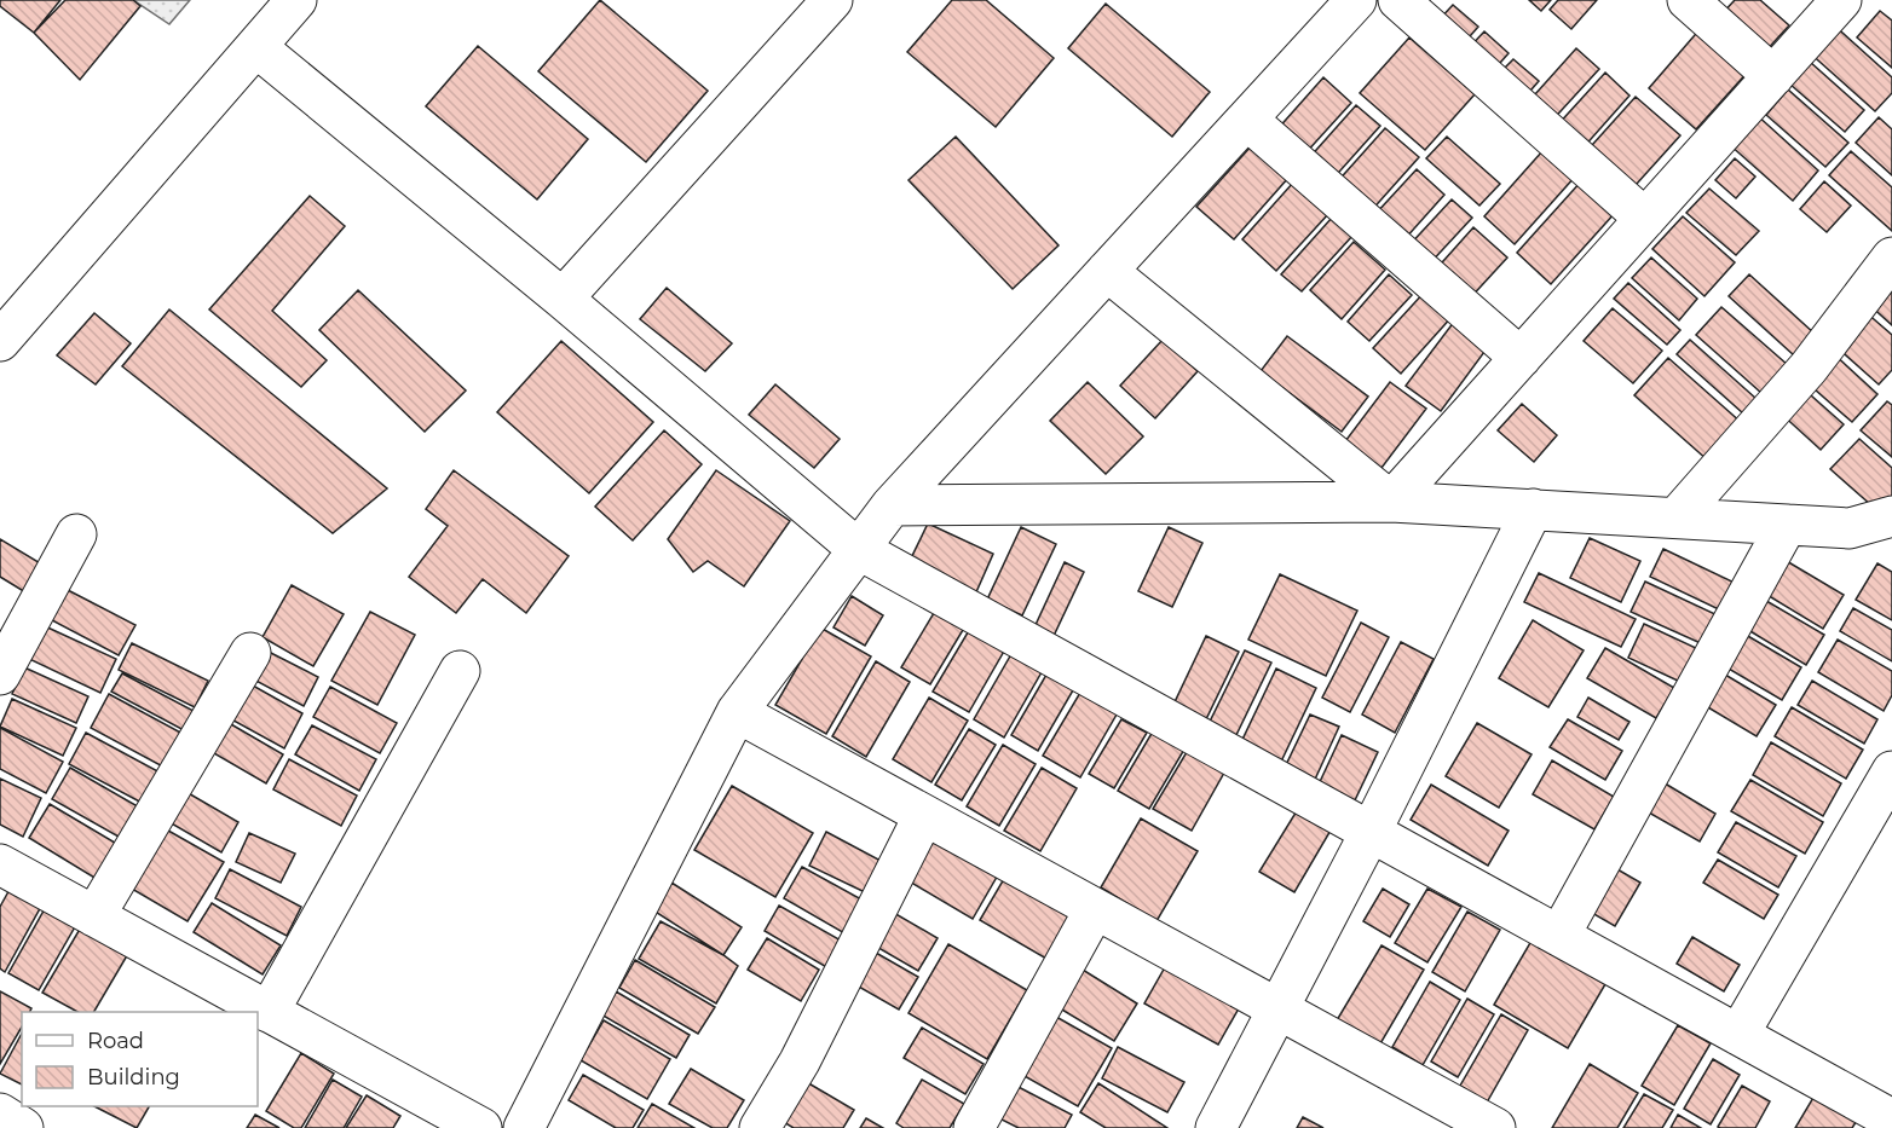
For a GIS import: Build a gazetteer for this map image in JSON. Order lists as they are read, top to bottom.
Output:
{
  "legend": ["Road", "Building"]
}
